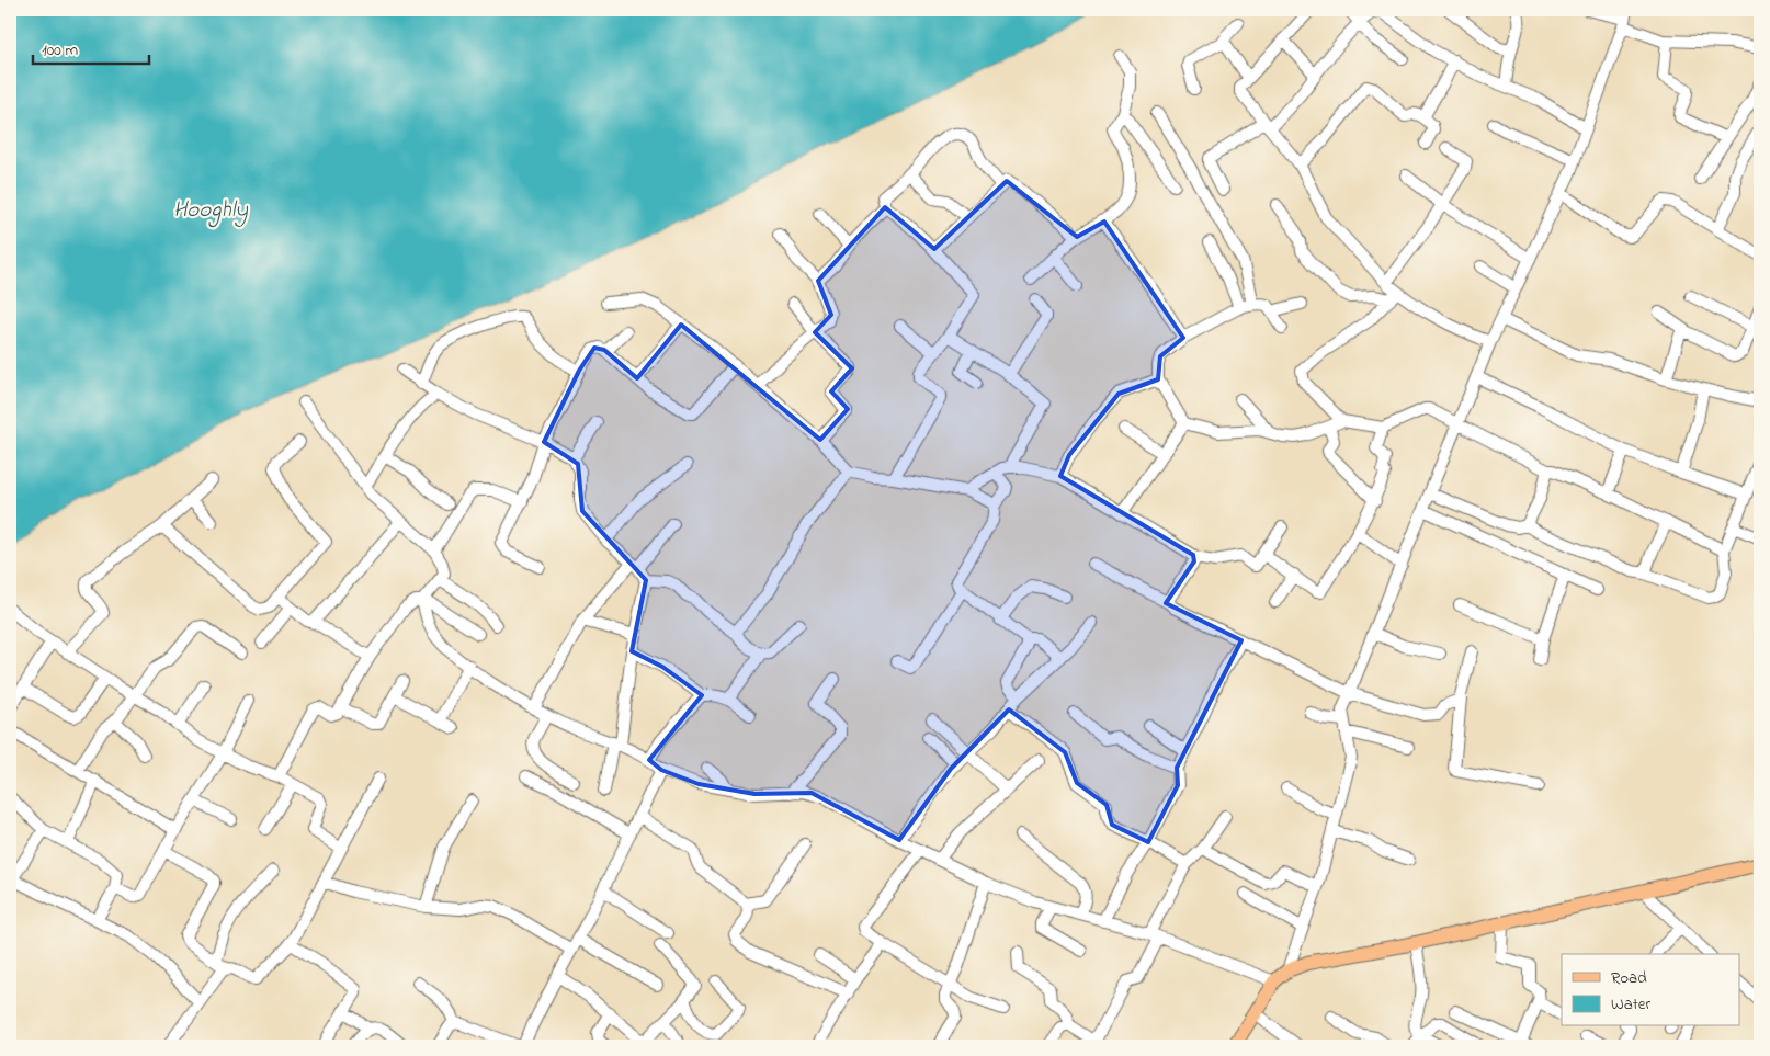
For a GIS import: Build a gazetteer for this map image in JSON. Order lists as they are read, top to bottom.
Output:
{
  "water": ["Hooghly"],
  "legend": ["Road", "Water"],
  "scale_bar": "100 m"
}
